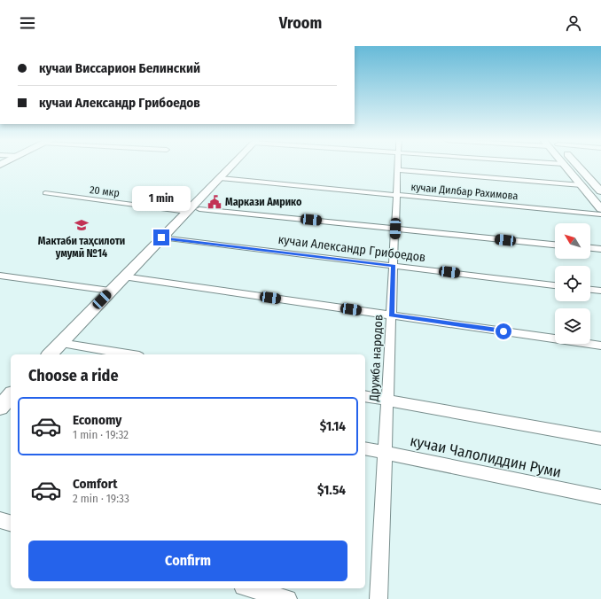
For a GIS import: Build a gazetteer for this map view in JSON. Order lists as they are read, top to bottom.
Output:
{
  "streets": {
    "street": [
      "20 мкр",
      "кучаи Дилбар Рахимова",
      "кучаи Александр Грибоедов",
      "Дружба народов",
      "кучаи Чалолиддин Руми"
    ]
  },
  "crossings": [
    ["кучаи Дилбар Рахимова", "Дружба народов"],
    ["кучаи Александр Грибоедов", "Дружба народов"],
    ["Дружба народов", "кучаи Чалолиддин Руми"]
  ],
  "places": {
    "public building": ["Маркази Амрико"],
    "school or university": ["Мактаби таҳсилоти умумӣ №14"]
  },
  "north": "top left",
  "page": {
    "header": "Vroom",
    "banner": ["кучаи Виссарион Белинский", "кучаи Александр Грибоедов"],
    "bubble": "1 min",
    "heading": "Choose a ride",
    "list": [
      {
        "name": "Economy",
        "note": "1 min · 19:32",
        "value": "$1.14"
      },
      {
        "name": "Comfort",
        "note": "2 min · 19:33",
        "value": "$1.54"
      }
    ],
    "buttons": "Confirm"
  }
}
